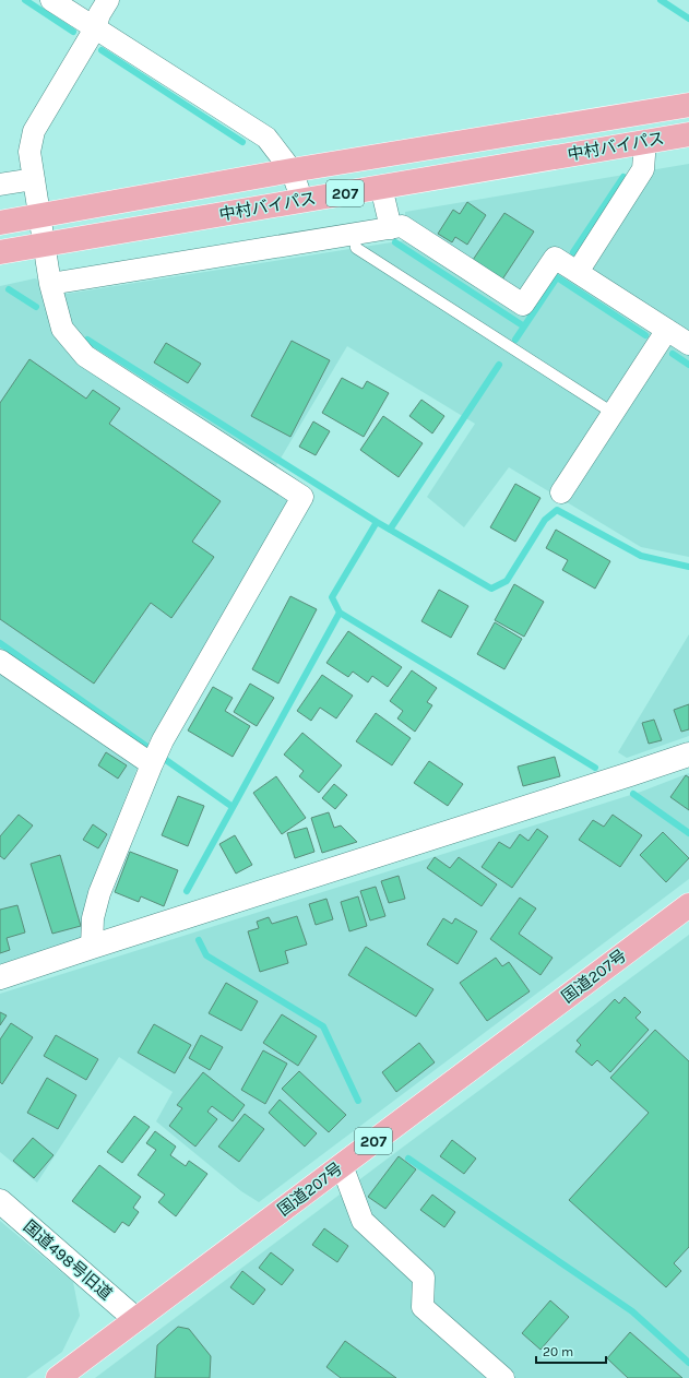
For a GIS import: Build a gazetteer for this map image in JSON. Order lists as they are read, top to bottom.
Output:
{
  "streets": {
    "highway": ["中村バイパス", "207", "国道207号"],
    "street": ["国道498号旧道"]
  },
  "crossings": [
    ["国道207号", "国道498号旧道"]
  ],
  "scale_bar": "20 m"
}
